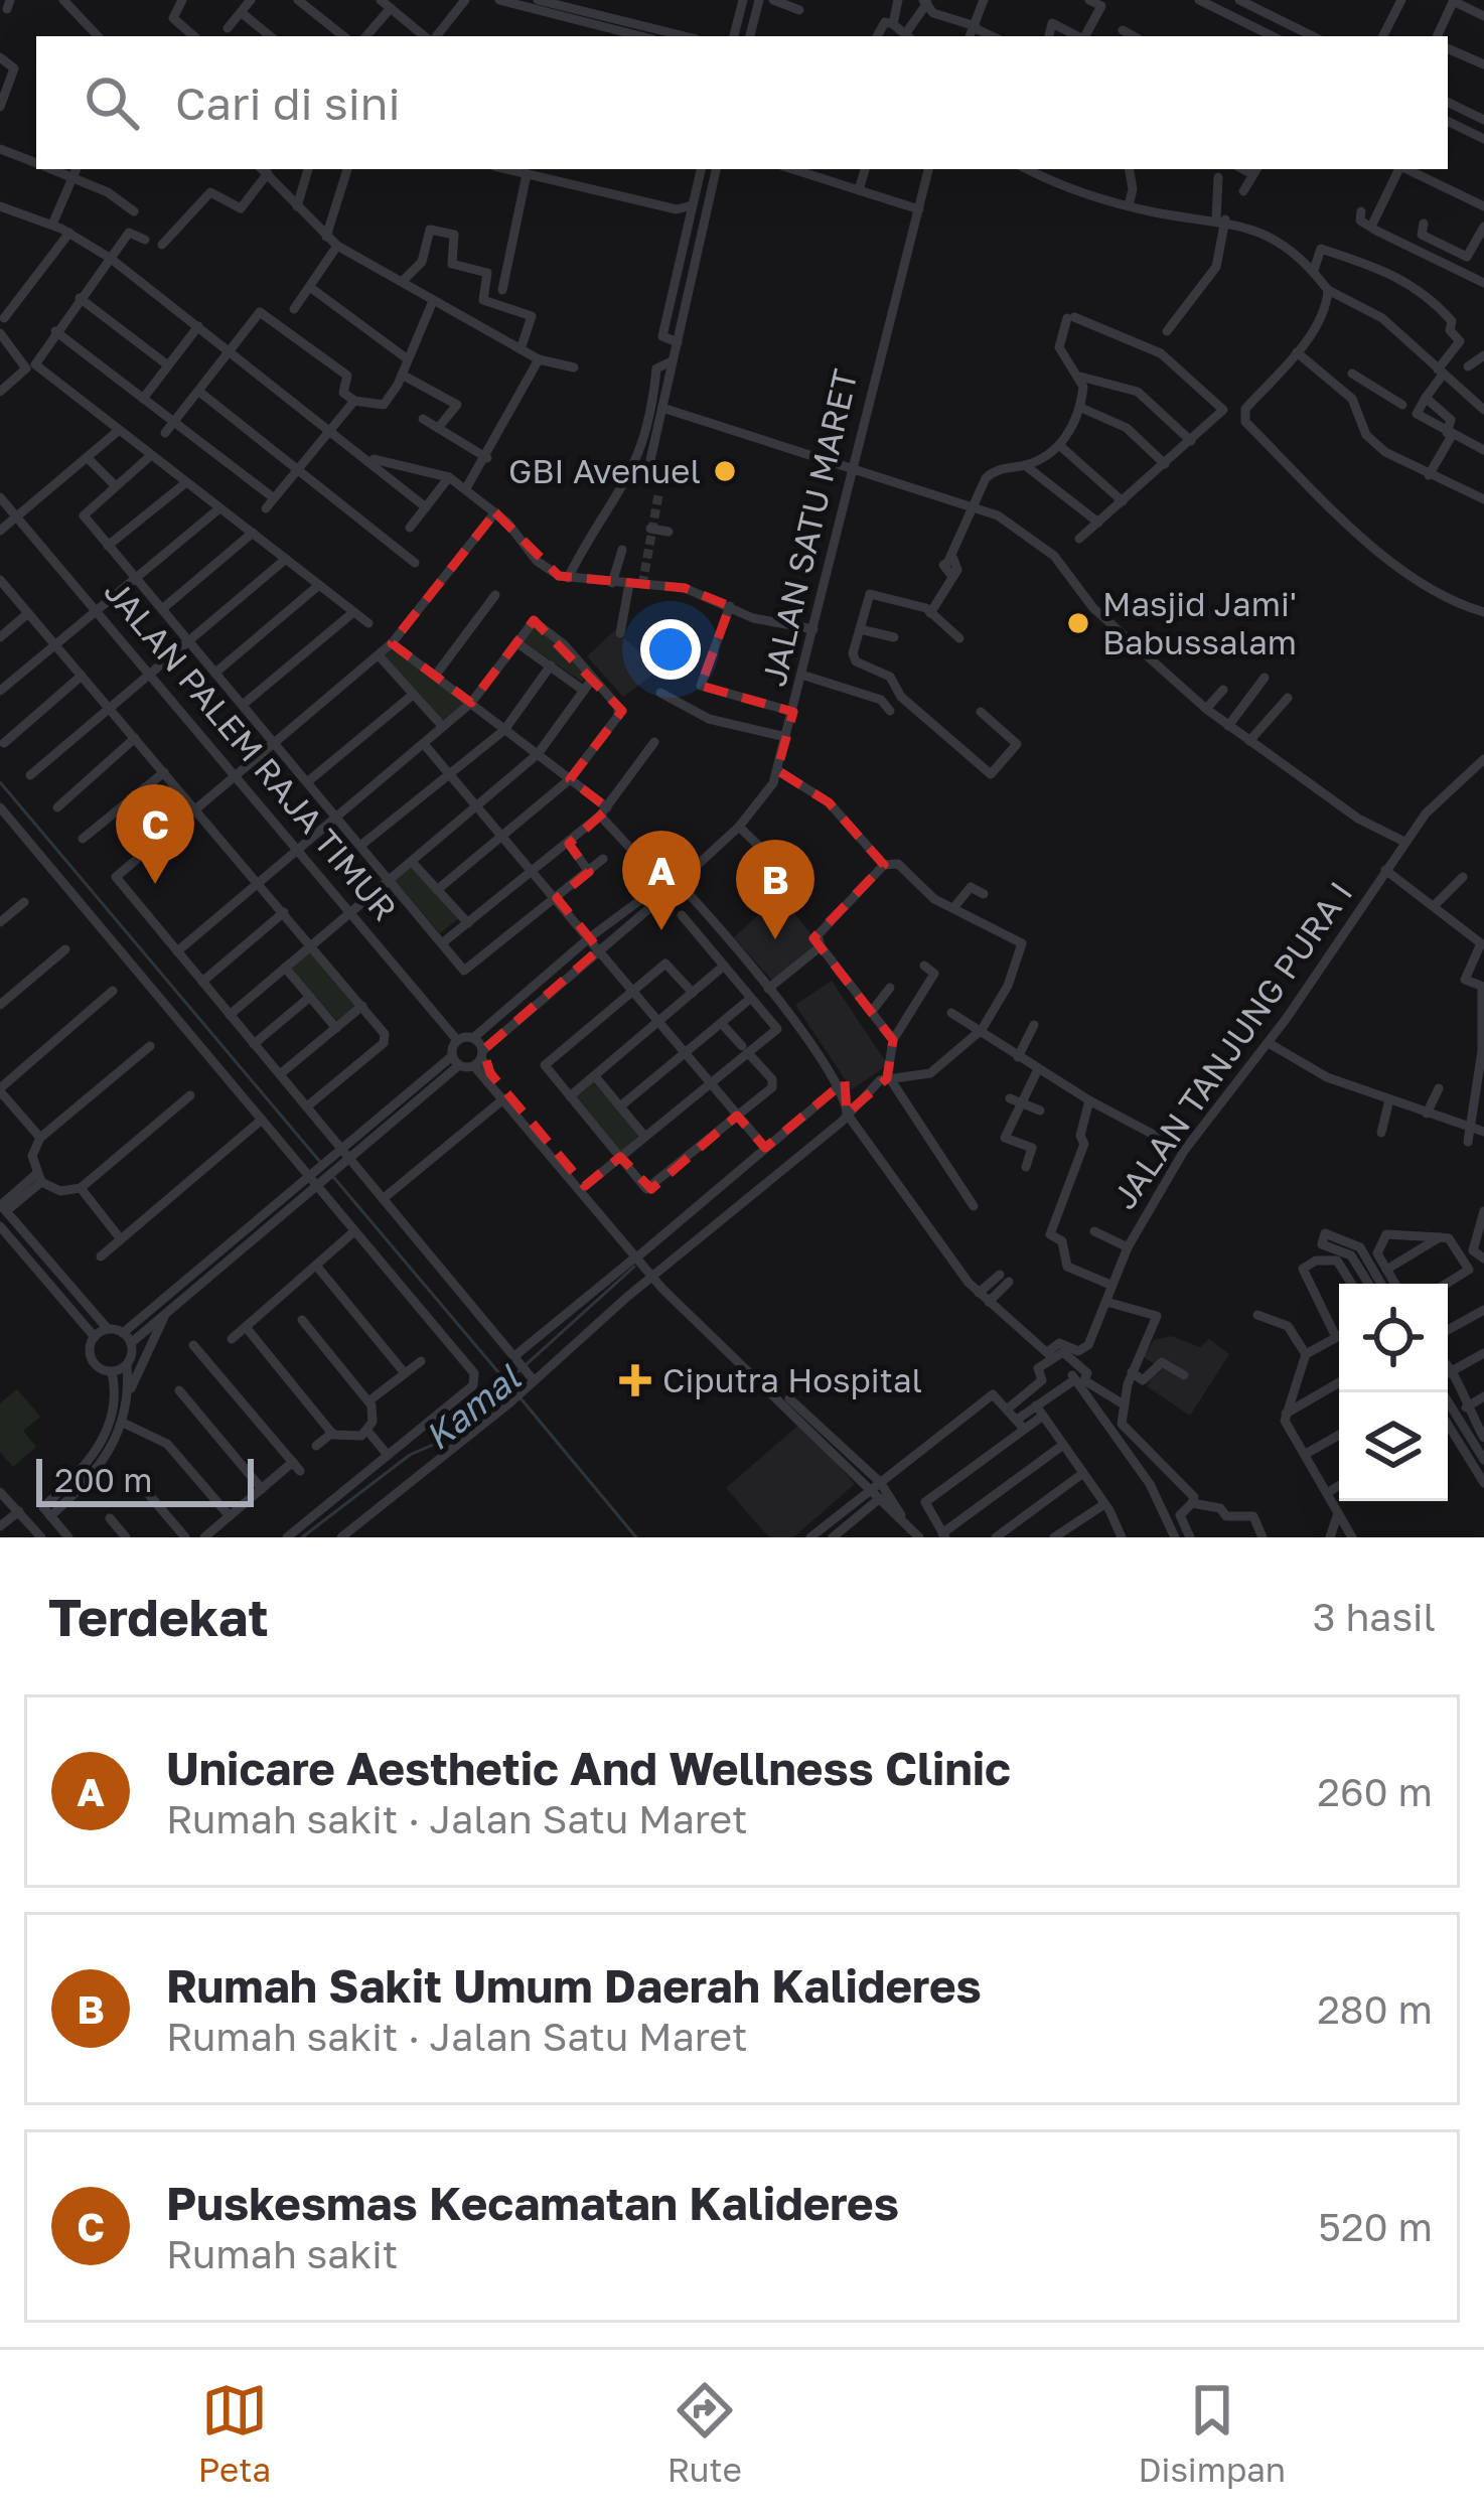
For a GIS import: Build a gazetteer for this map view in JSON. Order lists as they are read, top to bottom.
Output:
{
  "streets": {
    "street": ["JALAN SATU MARET", "JALAN PALEM RAJA TIMUR", "JALAN TANJUNG PURA I"]
  },
  "water": ["Kamal"],
  "places": {
    "other": ["GBI Avenuel", "Masjid Jami' Babussalam"],
    "health": ["Ciputra Hospital"]
  },
  "scale_bar": "200 m",
  "page": {
    "search": "Cari di sini",
    "pins": ["C", "A", "B"],
    "scale": "200 m",
    "heading": ["Terdekat", "3 hasil"],
    "list": [
      {
        "mark": "A",
        "name": "Unicare Aesthetic And Wellness Clinic",
        "note": "Rumah sakit · Jalan Satu Maret",
        "value": "260 m"
      },
      {
        "mark": "B",
        "name": "Rumah Sakit Umum Daerah Kalideres",
        "note": "Rumah sakit · Jalan Satu Maret",
        "value": "280 m"
      },
      {
        "mark": "C",
        "name": "Puskesmas Kecamatan Kalideres",
        "note": "Rumah sakit",
        "value": "520 m"
      }
    ],
    "nav": ["Peta", "Rute", "Disimpan"]
  }
}
